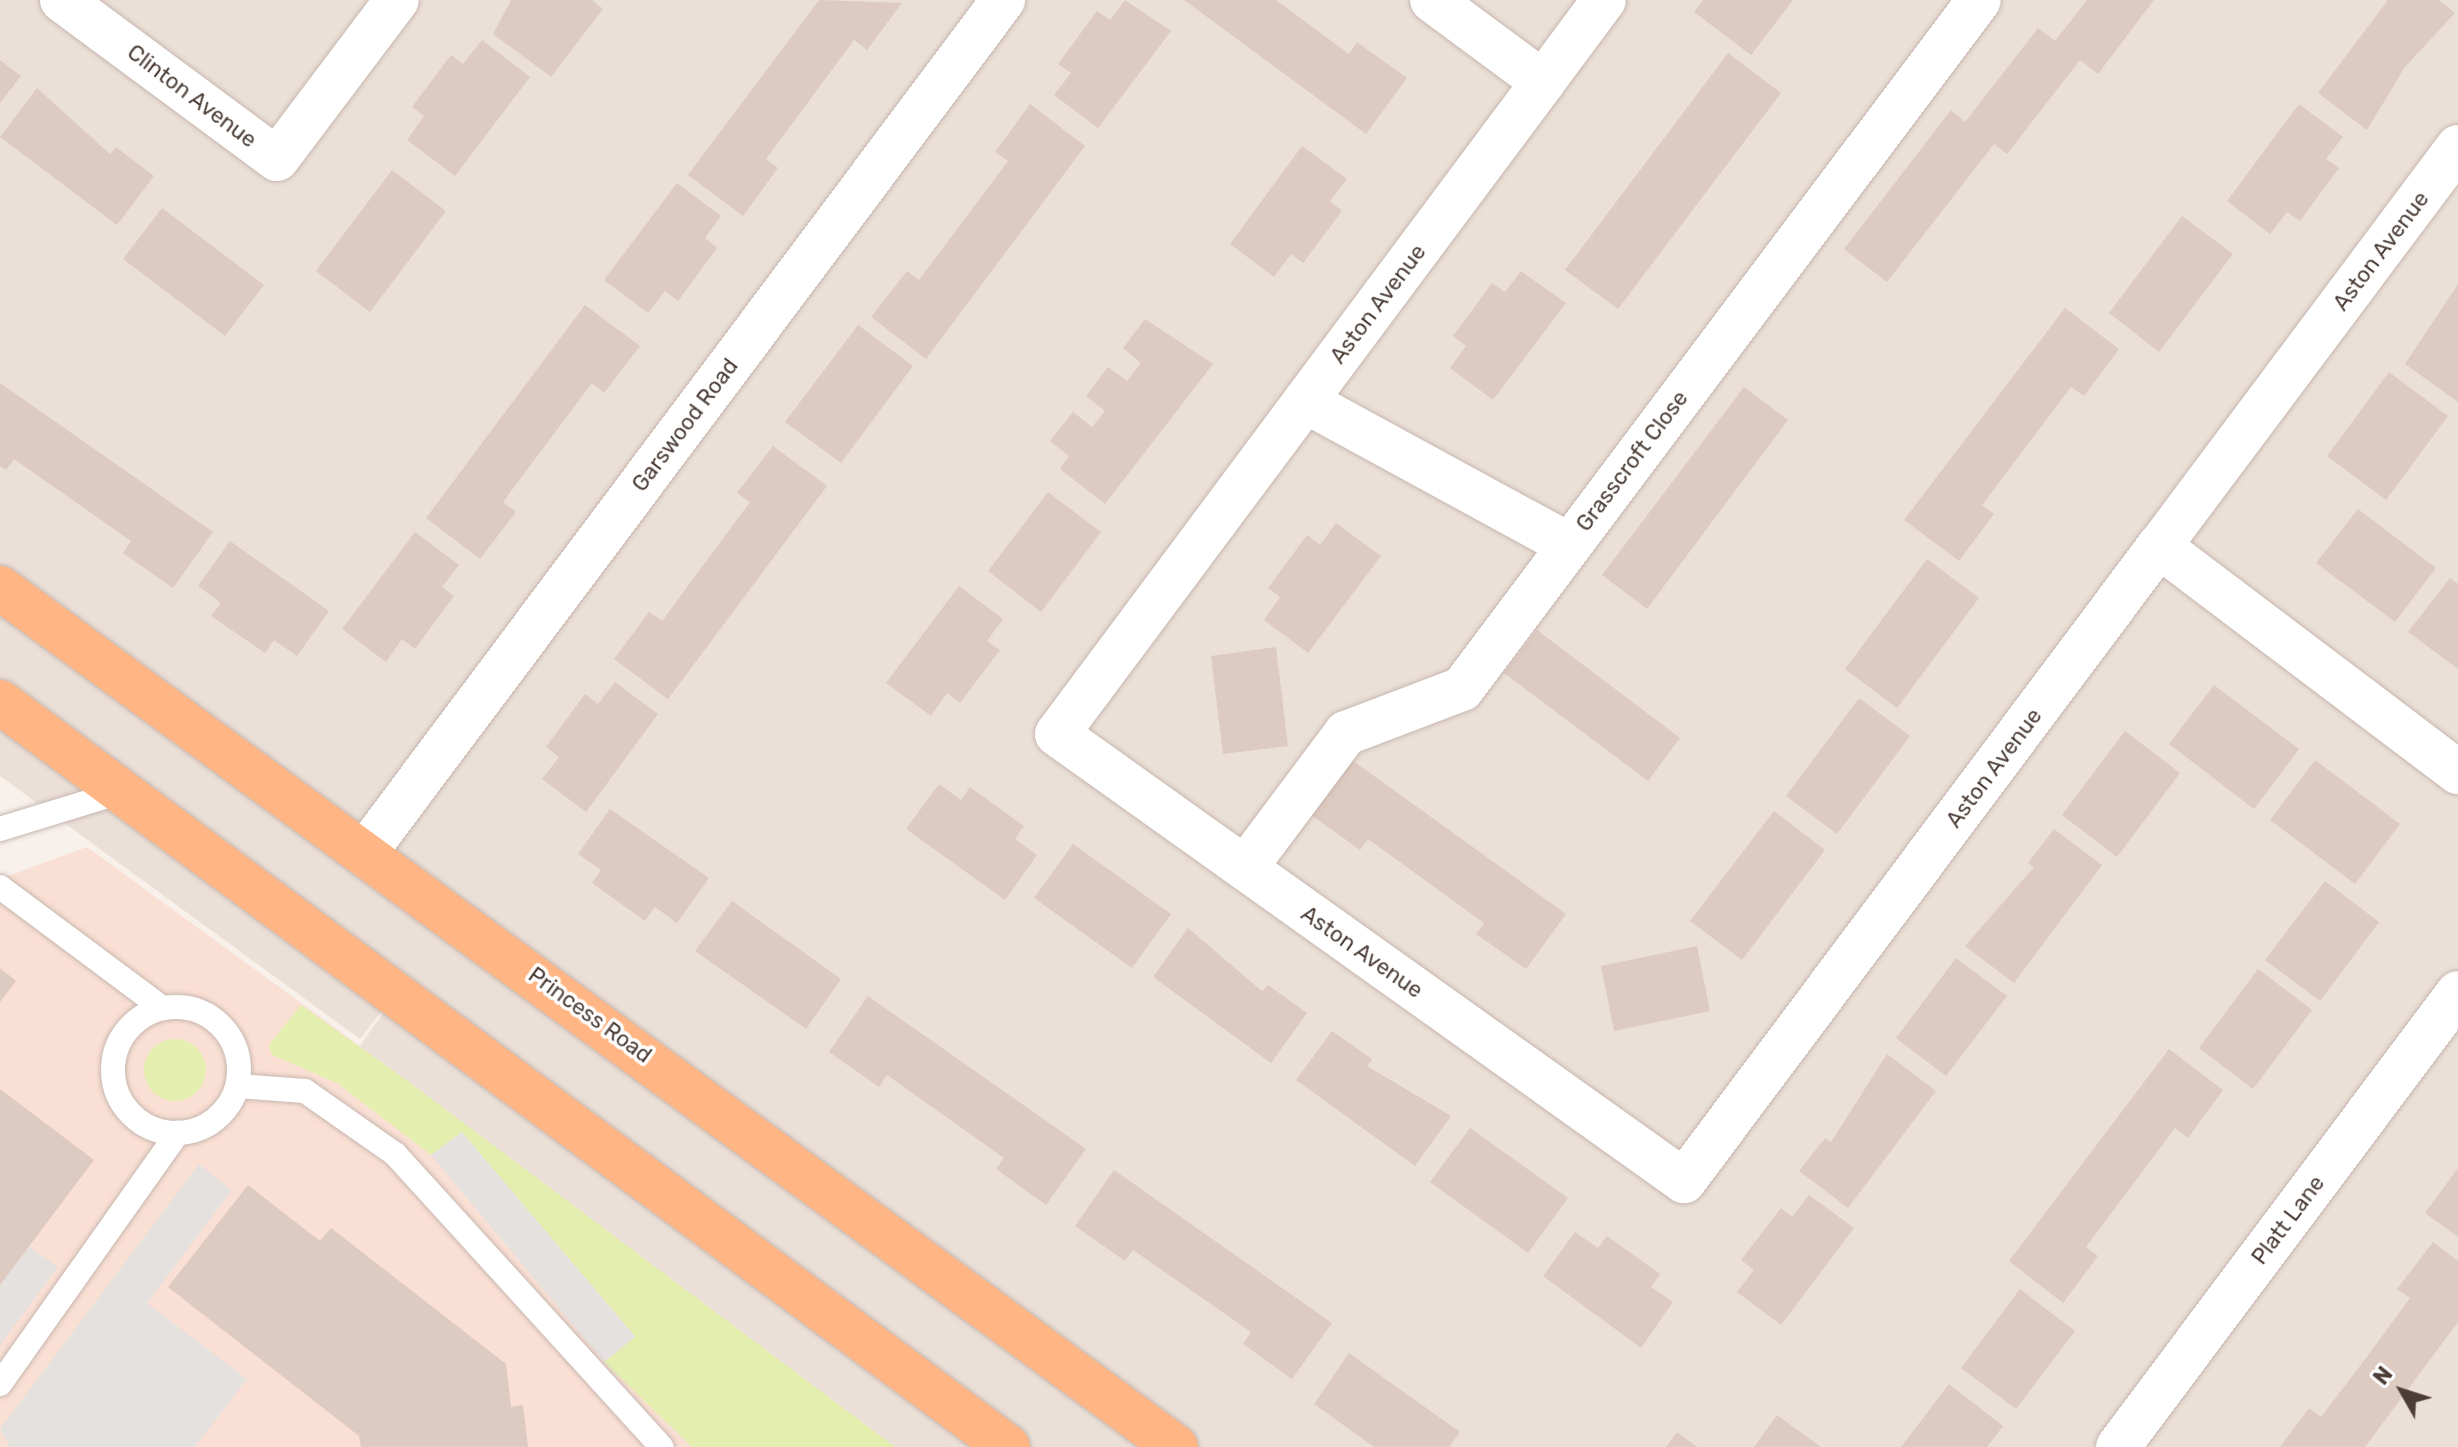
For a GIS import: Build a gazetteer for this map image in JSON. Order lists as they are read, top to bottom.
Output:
{
  "streets": {
    "highway": ["Princess Road"],
    "street": [
      "Clinton Avenue",
      "Aston Avenue",
      "Garswood Road",
      "Grasscroft Close",
      "Platt Lane"
    ]
  },
  "crossings": [
    ["Aston Avenue", "Grasscroft Close"],
    ["Garswood Road", "Princess Road"]
  ],
  "north": "top left"
}
